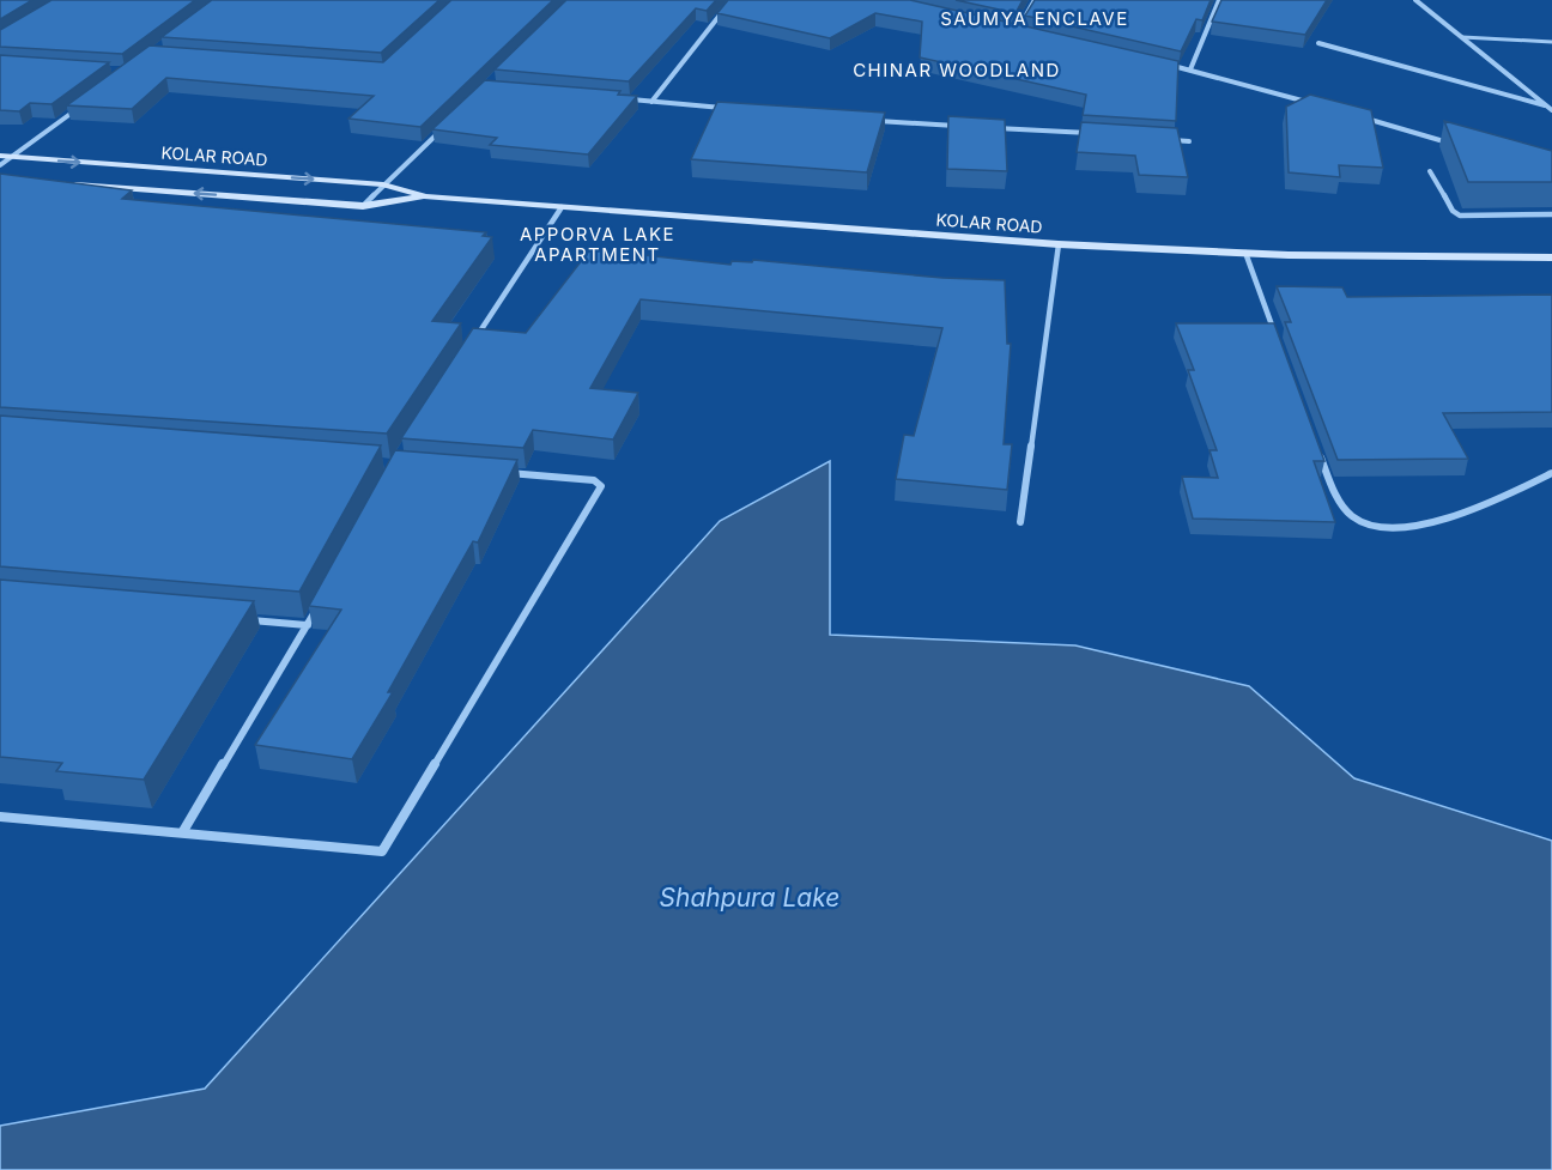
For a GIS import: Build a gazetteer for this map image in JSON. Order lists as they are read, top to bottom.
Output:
{
  "streets": {
    "main road": ["KOLAR ROAD"]
  },
  "districts": ["SAUMYA ENCLAVE", "CHINAR WOODLAND", "APPORVA LAKE APARTMENT"],
  "water": ["Shahpura Lake"]
}
